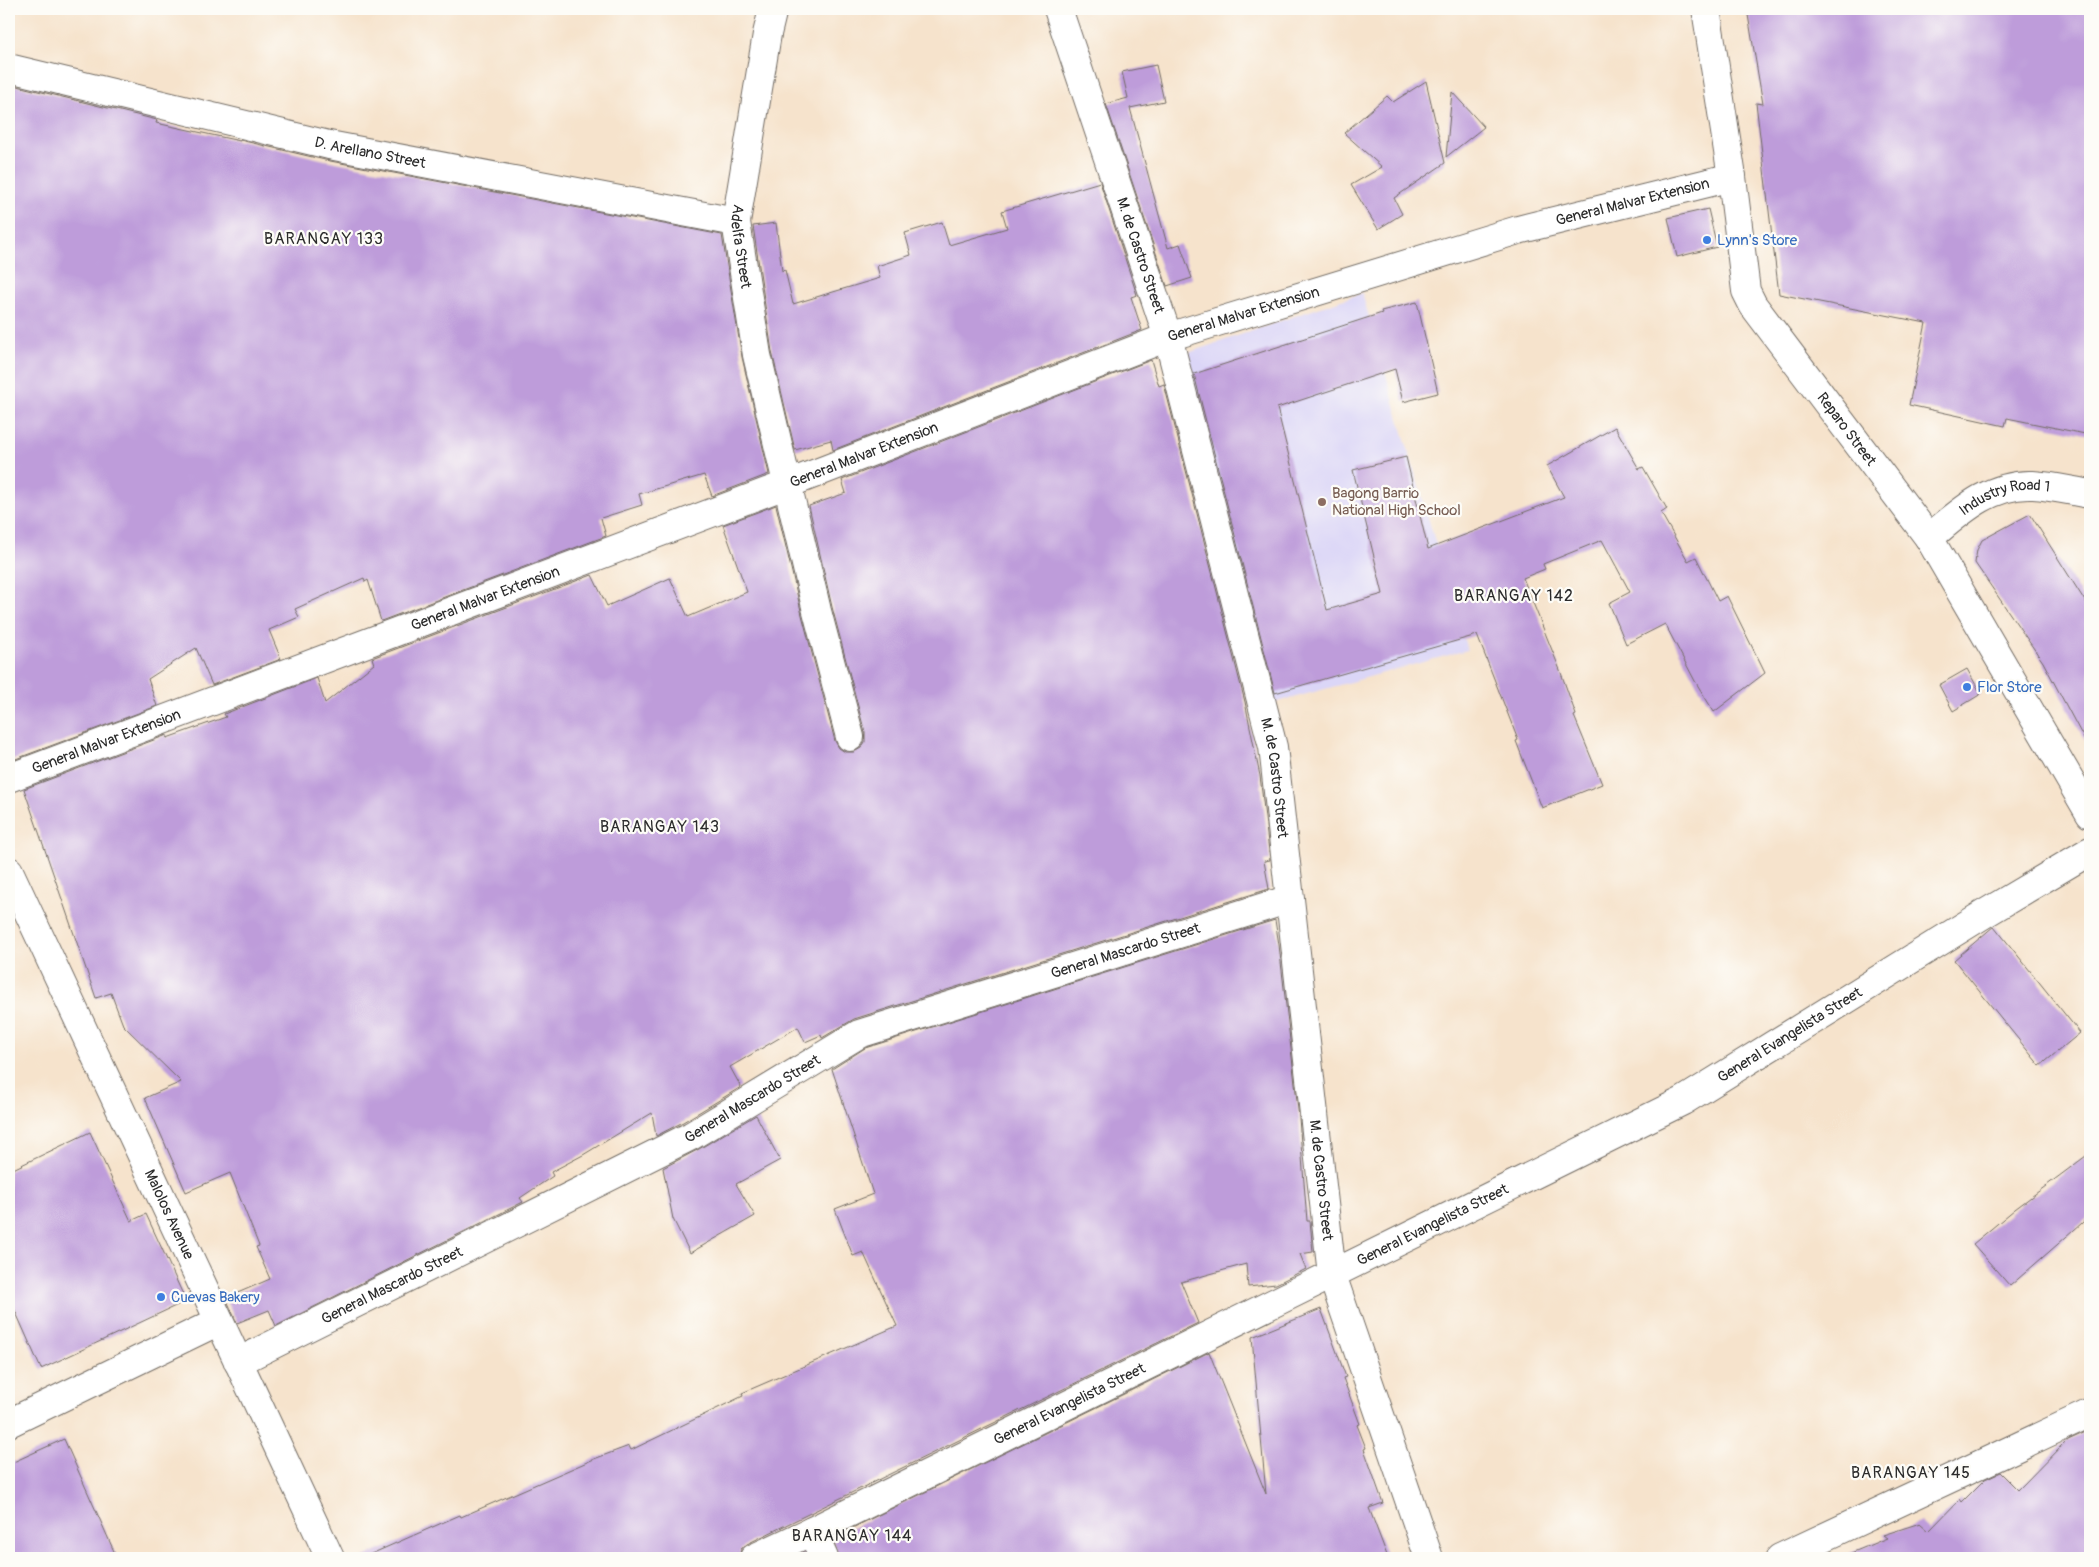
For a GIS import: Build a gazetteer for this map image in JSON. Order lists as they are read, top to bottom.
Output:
{
  "streets": {
    "street": [
      "D. Arellano Street",
      "General Malvar Extension",
      "Adelfa Street",
      "M. de Castro Street",
      "Reparo Street",
      "Industry Road 1",
      "General Mascardo Street",
      "General Evangelista Street",
      "Malolos Avenue"
    ]
  },
  "crossings": [
    ["D. Arellano Street", "Adelfa Street"],
    ["General Malvar Extension", "Adelfa Street"],
    ["General Malvar Extension", "M. de Castro Street"],
    ["General Malvar Extension", "Reparo Street"],
    ["M. de Castro Street", "General Mascardo Street"],
    ["M. de Castro Street", "General Evangelista Street"],
    ["Reparo Street", "Industry Road 1"],
    ["General Mascardo Street", "Malolos Avenue"]
  ],
  "districts": [
    "BARANGAY 133",
    "BARANGAY 142",
    "BARANGAY 143",
    "BARANGAY 145",
    "BARANGAY 144"
  ],
  "places": [
    "Lynn's Store",
    "Bagong Barrio National High School",
    "Flor Store",
    "Cuevas Bakery"
  ]
}
